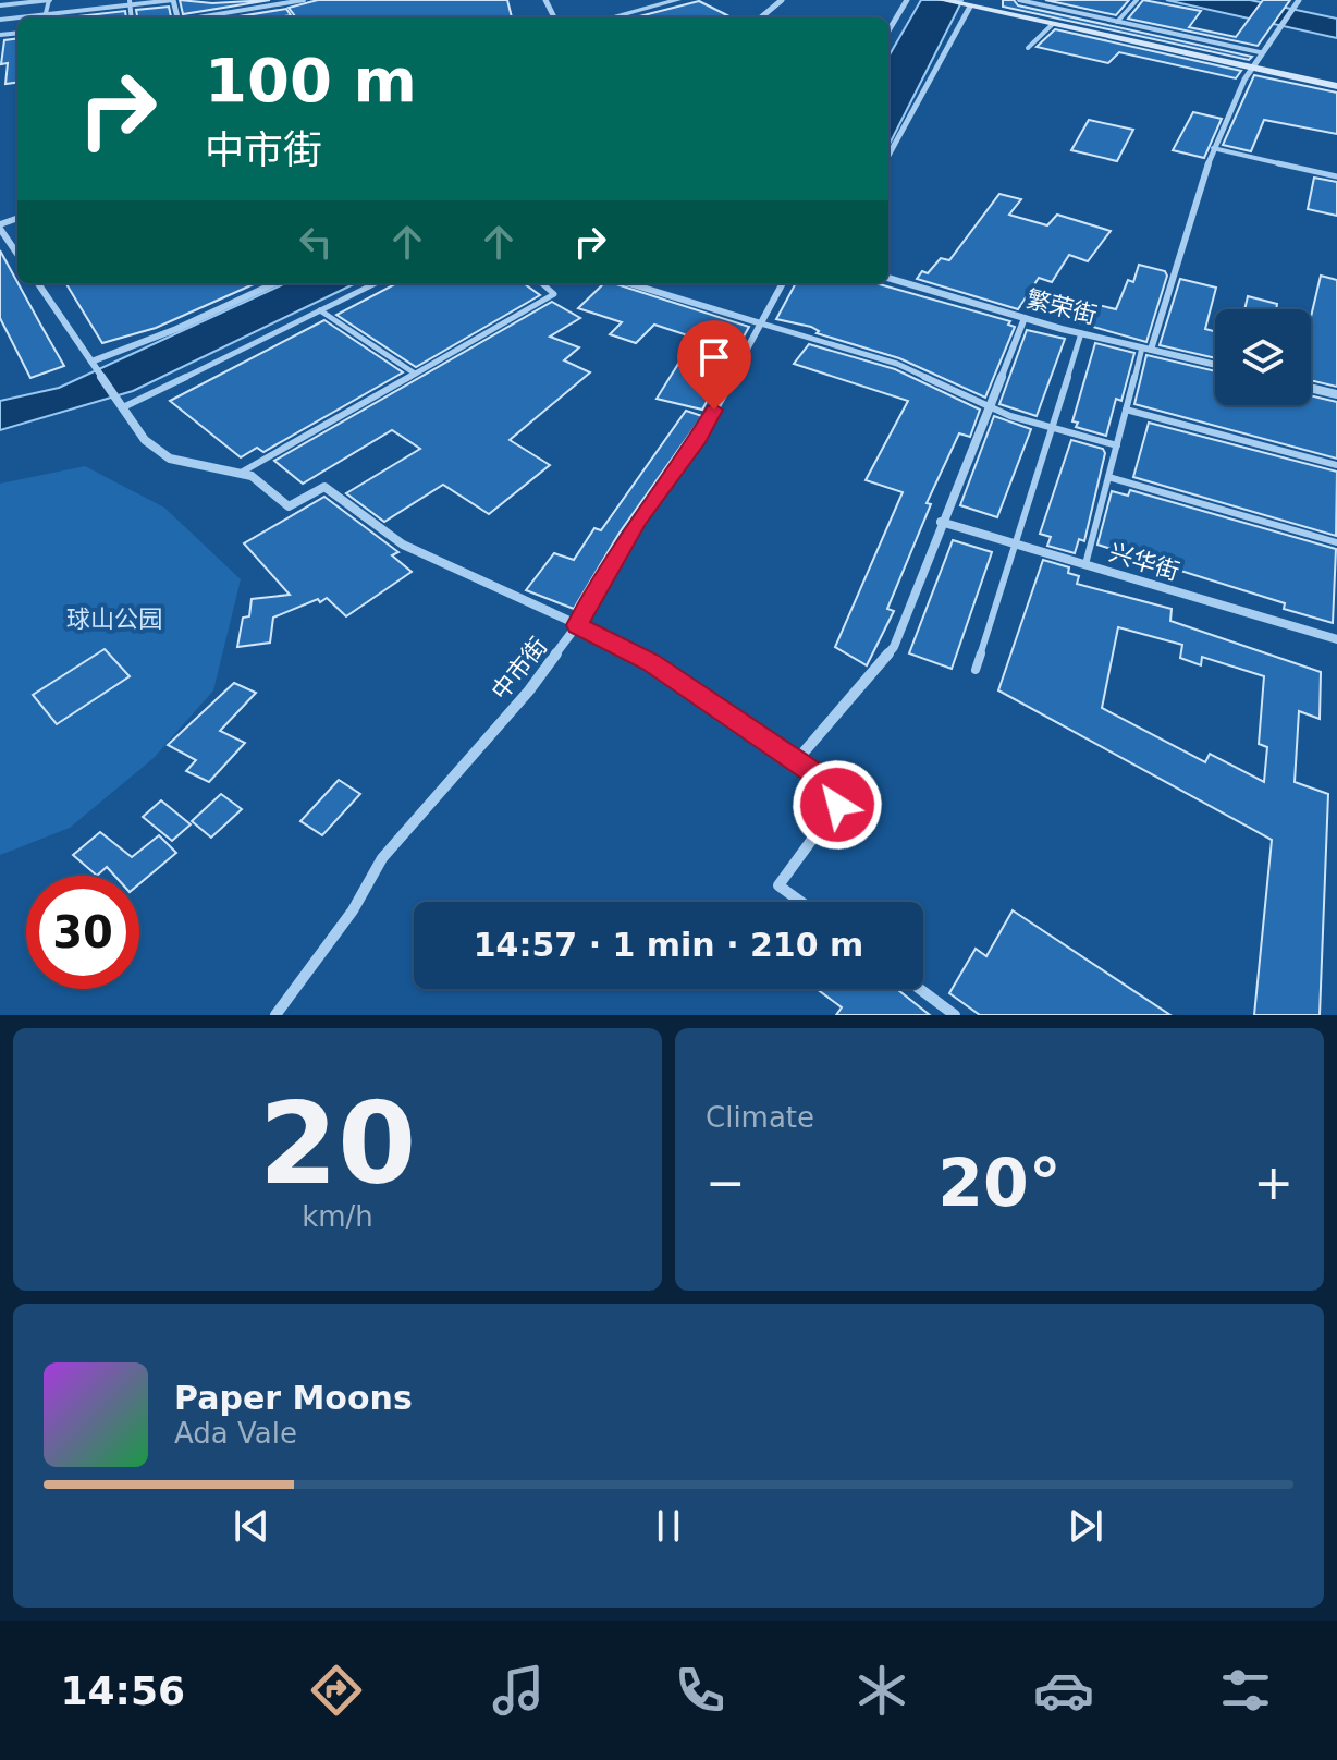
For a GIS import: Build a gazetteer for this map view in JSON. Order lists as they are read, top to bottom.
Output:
{
  "streets": {
    "street": ["繁荣街", "兴华街", "中市街"]
  },
  "parks": ["球山公园"],
  "page": {
    "turn": ["100 m", "中市街"],
    "limit": "30",
    "trip": "14:57 · 1 min · 210 m",
    "tile": [
      ["20", "km/h"],
      "Climate"
    ],
    "heat": ["−", "20°", "+"],
    "song": ["Paper Moons", "Ada Vale"],
    "tabs": "14:56"
  }
}
